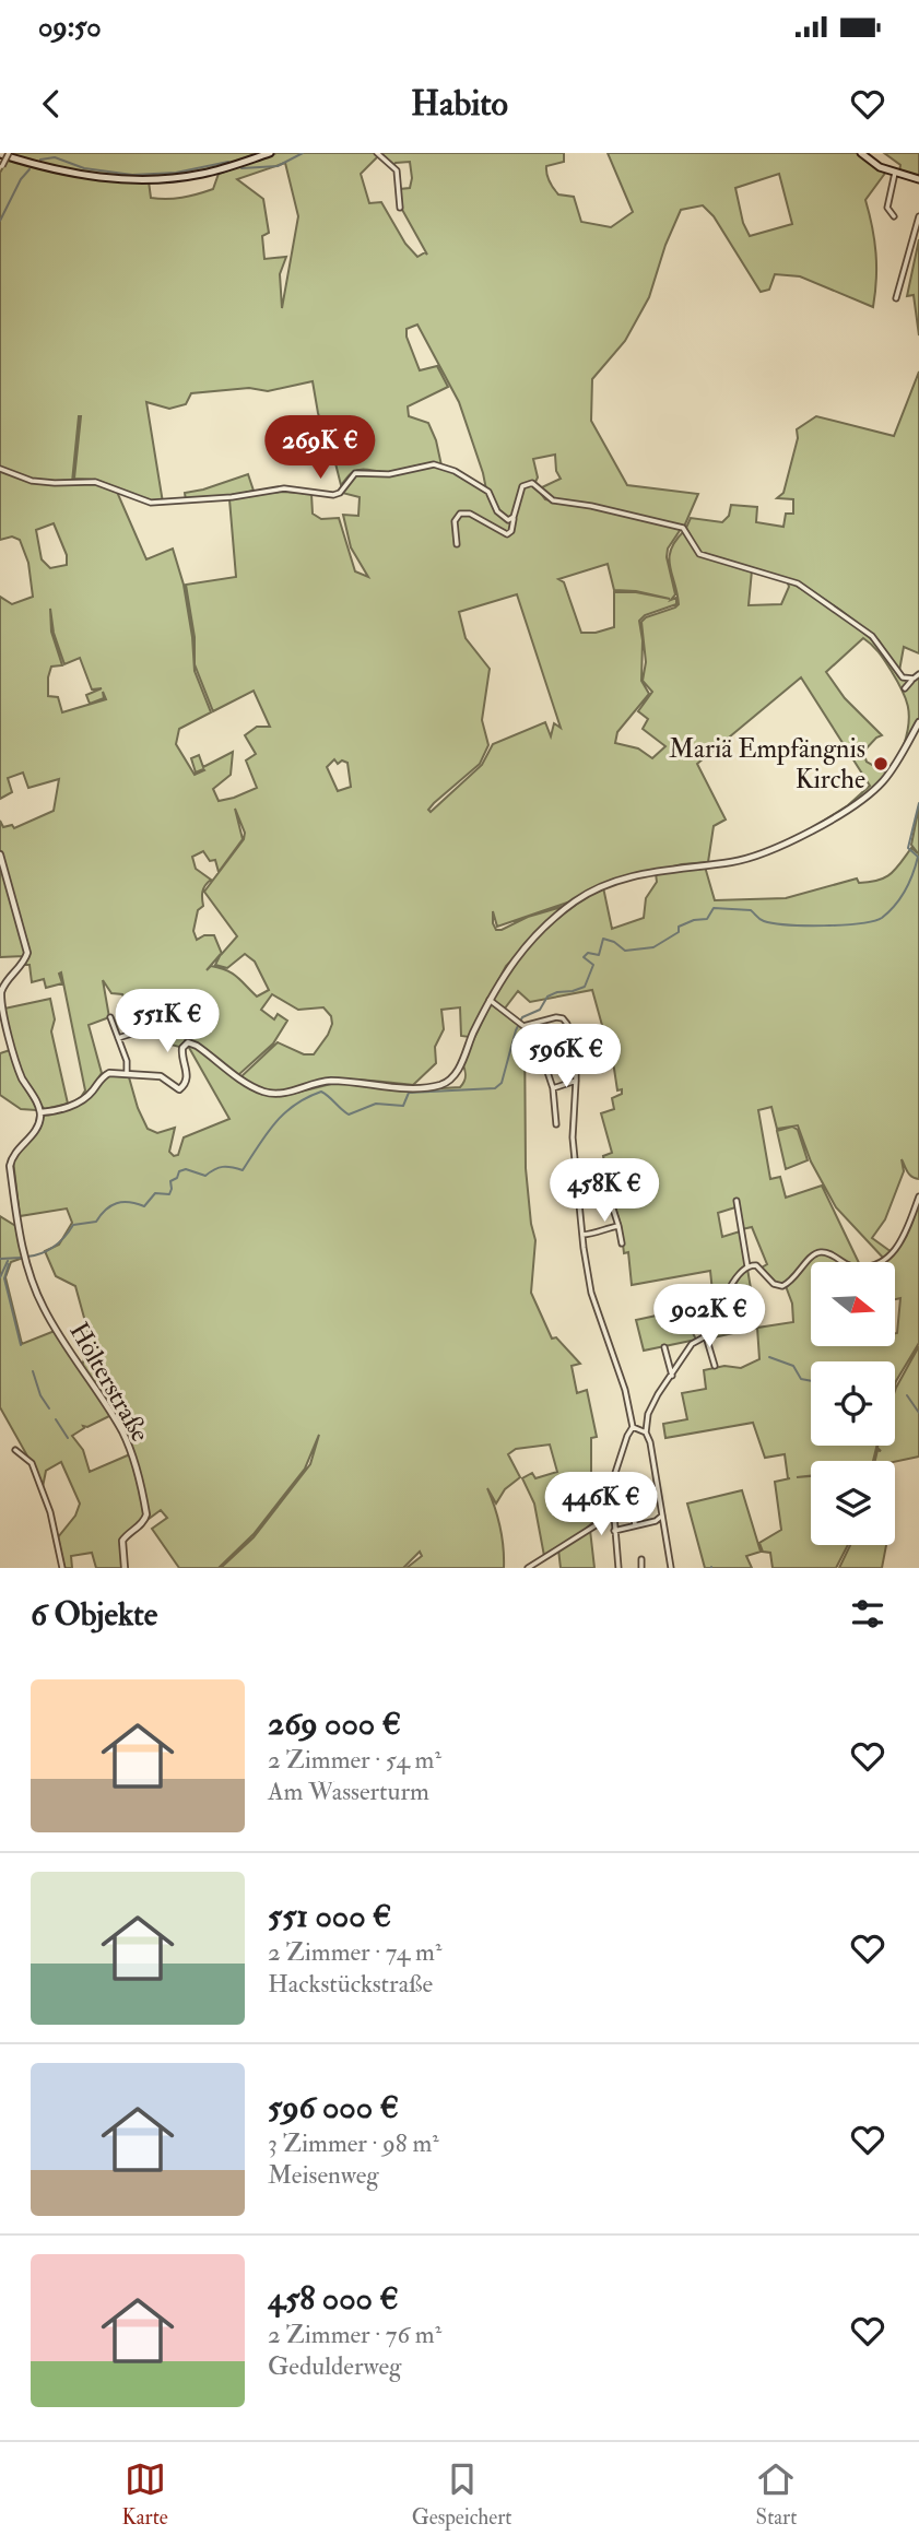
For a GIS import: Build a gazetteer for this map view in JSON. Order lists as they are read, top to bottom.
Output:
{
  "streets": {
    "street": ["Hölterstraße"]
  },
  "places": ["Mariä Empfängnis Kirche"],
  "north": "right",
  "page": {
    "status": "09:50",
    "header": "Habito",
    "price": [
      "269K €",
      "551K €",
      "596K €",
      "458K €",
      "902K €",
      "446K €"
    ],
    "heading": "6 Objekte",
    "list": [
      {
        "name": "269 000 €",
        "note": "2 Zimmer · 54 m² · Am Wasserturm"
      },
      {
        "name": "551 000 €",
        "note": "2 Zimmer · 74 m² · Hackstückstraße"
      },
      {
        "name": "596 000 €",
        "note": "3 Zimmer · 98 m² · Meisenweg"
      },
      {
        "name": "458 000 €",
        "note": "2 Zimmer · 76 m² · Gedulderweg"
      }
    ],
    "tabs": ["Karte", "Gespeichert", "Start"]
  }
}
